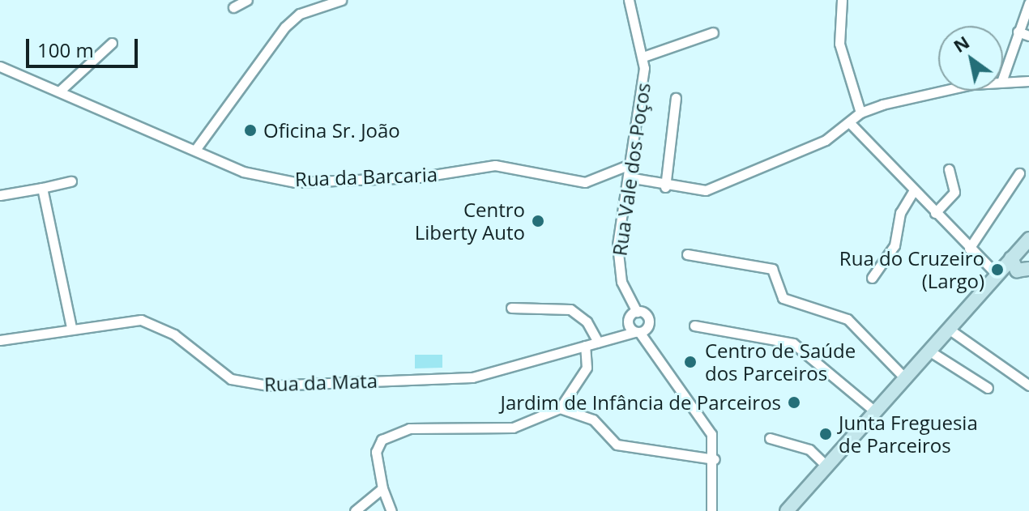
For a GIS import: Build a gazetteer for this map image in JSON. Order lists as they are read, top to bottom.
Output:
{
  "streets": {
    "street": ["Rua Vale dos Poços", "Rua da Barcaria", "Rua da Mata"]
  },
  "crossings": [
    ["Rua Vale dos Poços", "Rua da Barcaria"]
  ],
  "places": [
    "Oficina Sr. João",
    "Centro Liberty Auto",
    "Rua do Cruzeiro (Largo)",
    "Centro de Saúde dos Parceiros",
    "Jardim de Infância de Parceiros",
    "Junta Freguesia de Parceiros"
  ],
  "scale_bar": "100 m",
  "north": "top left"
}
